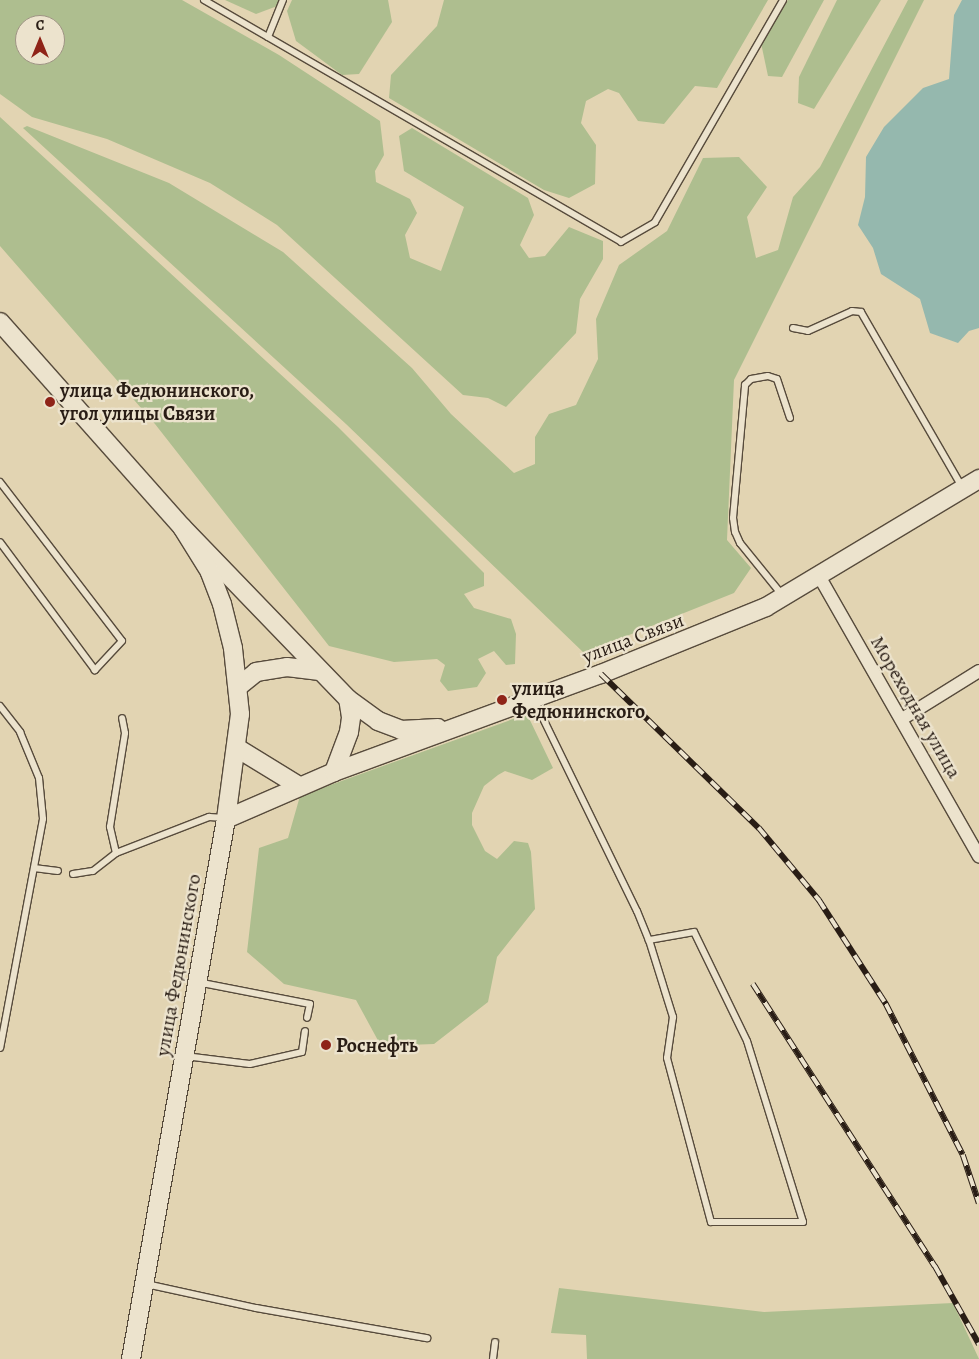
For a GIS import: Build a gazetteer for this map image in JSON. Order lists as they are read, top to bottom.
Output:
{
  "streets": {
    "main road": ["улица Связи", "улица Федюнинского"],
    "street": ["Мореходная улица"]
  },
  "crossings": [
    ["улица Связи", "Мореходная улица"],
    ["улица Связи", "улица Федюнинского"]
  ],
  "places": ["улица Федюнинского, угол улицы Связи", "улица Федюнинского", "Роснефть"],
  "north": "top"
}
